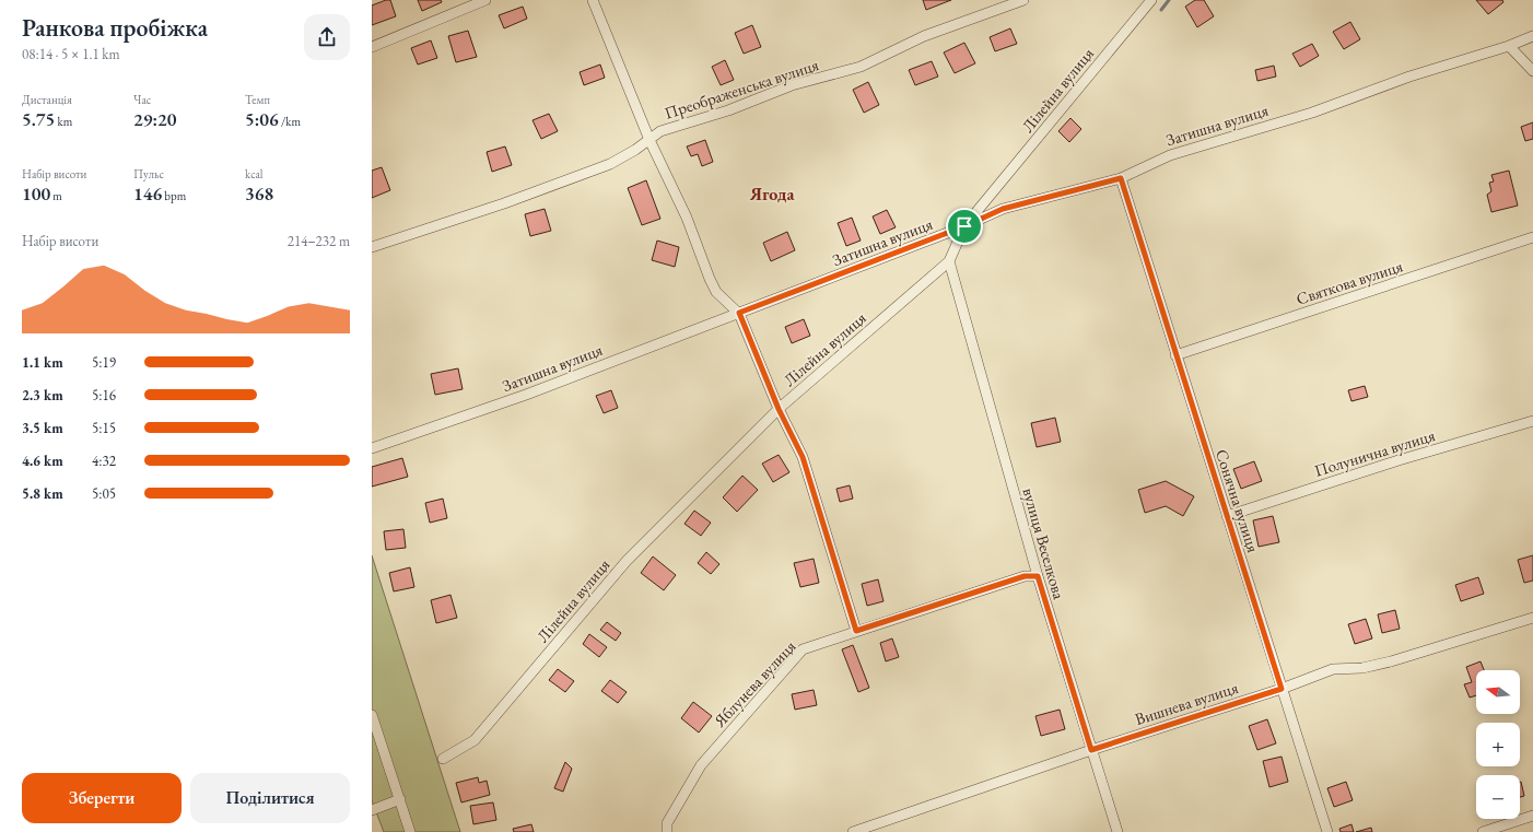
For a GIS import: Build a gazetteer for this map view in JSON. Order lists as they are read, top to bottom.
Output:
{
  "streets": {
    "street": [
      "Преображенська вулиця",
      "Лілейна вулиця",
      "Затишна вулиця",
      "Святкова вулиця",
      "Полунична вулиця",
      "Сонячна вулиця",
      "вулиця Веселкова",
      "Яблунева вулиця",
      "Вишнева вулиця"
    ]
  },
  "crossings": [
    ["Лілейна вулиця", "Затишна вулиця"],
    ["Лілейна вулиця", "вулиця Веселкова"],
    ["Затишна вулиця", "Сонячна вулиця"],
    ["Святкова вулиця", "Сонячна вулиця"],
    ["Полунична вулиця", "Сонячна вулиця"],
    ["Сонячна вулиця", "Вишнева вулиця"],
    ["вулиця Веселкова", "Яблунева вулиця"],
    ["вулиця Веселкова", "Вишнева вулиця"]
  ],
  "districts": ["Ягода"],
  "north": "left",
  "page": {
    "heading": ["Ранкова пробіжка", "08:14 · 5 × 1.1 km"],
    "stats": [
      ["Дистанція", "5.75 km"],
      ["Час", "29:20"],
      ["Темп", "5:06 /km"],
      ["Набір висоти", "100 m"],
      ["Пульс", "146 bpm"],
      ["kcal", "368"]
    ],
    "chart": ["Набір висоти", "214–232 m"],
    "list": [
      {
        "name": "1.1 km",
        "note": "5:19"
      },
      {
        "name": "2.3 km",
        "note": "5:16"
      },
      {
        "name": "3.5 km",
        "note": "5:15"
      },
      {
        "name": "4.6 km",
        "note": "4:32"
      },
      {
        "name": "5.8 km",
        "note": "5:05"
      }
    ],
    "map_buttons": ["+", "−"],
    "buttons": ["Зберегти", "Поділитися"]
  }
}
